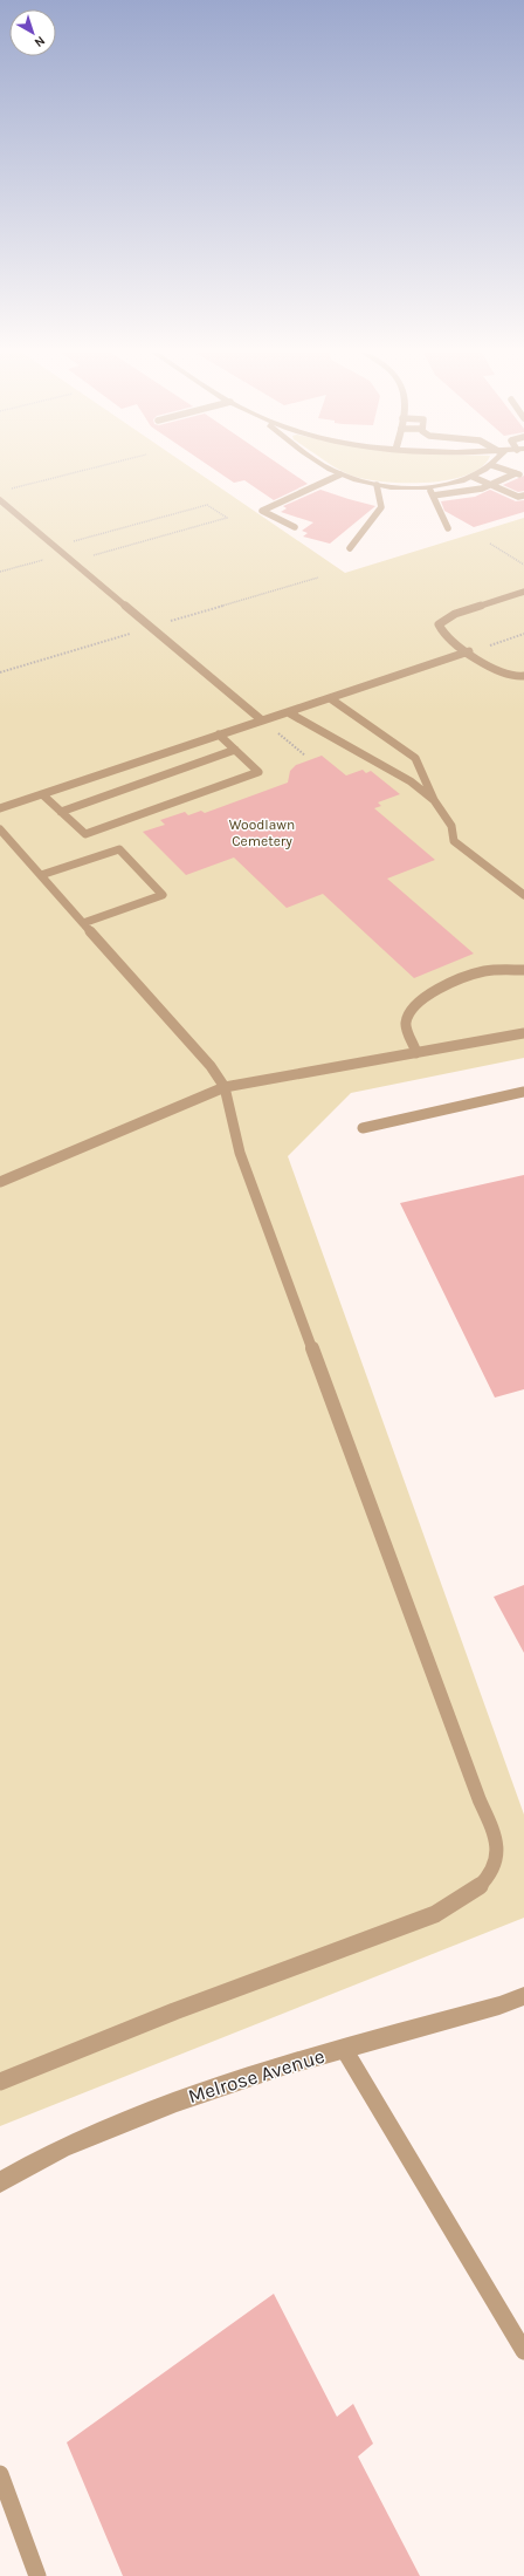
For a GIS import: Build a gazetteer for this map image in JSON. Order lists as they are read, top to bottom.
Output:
{
  "streets": {
    "street": ["Melrose Avenue"]
  },
  "parks": ["Woodlawn Cemetery"],
  "north": "bottom right"
}
